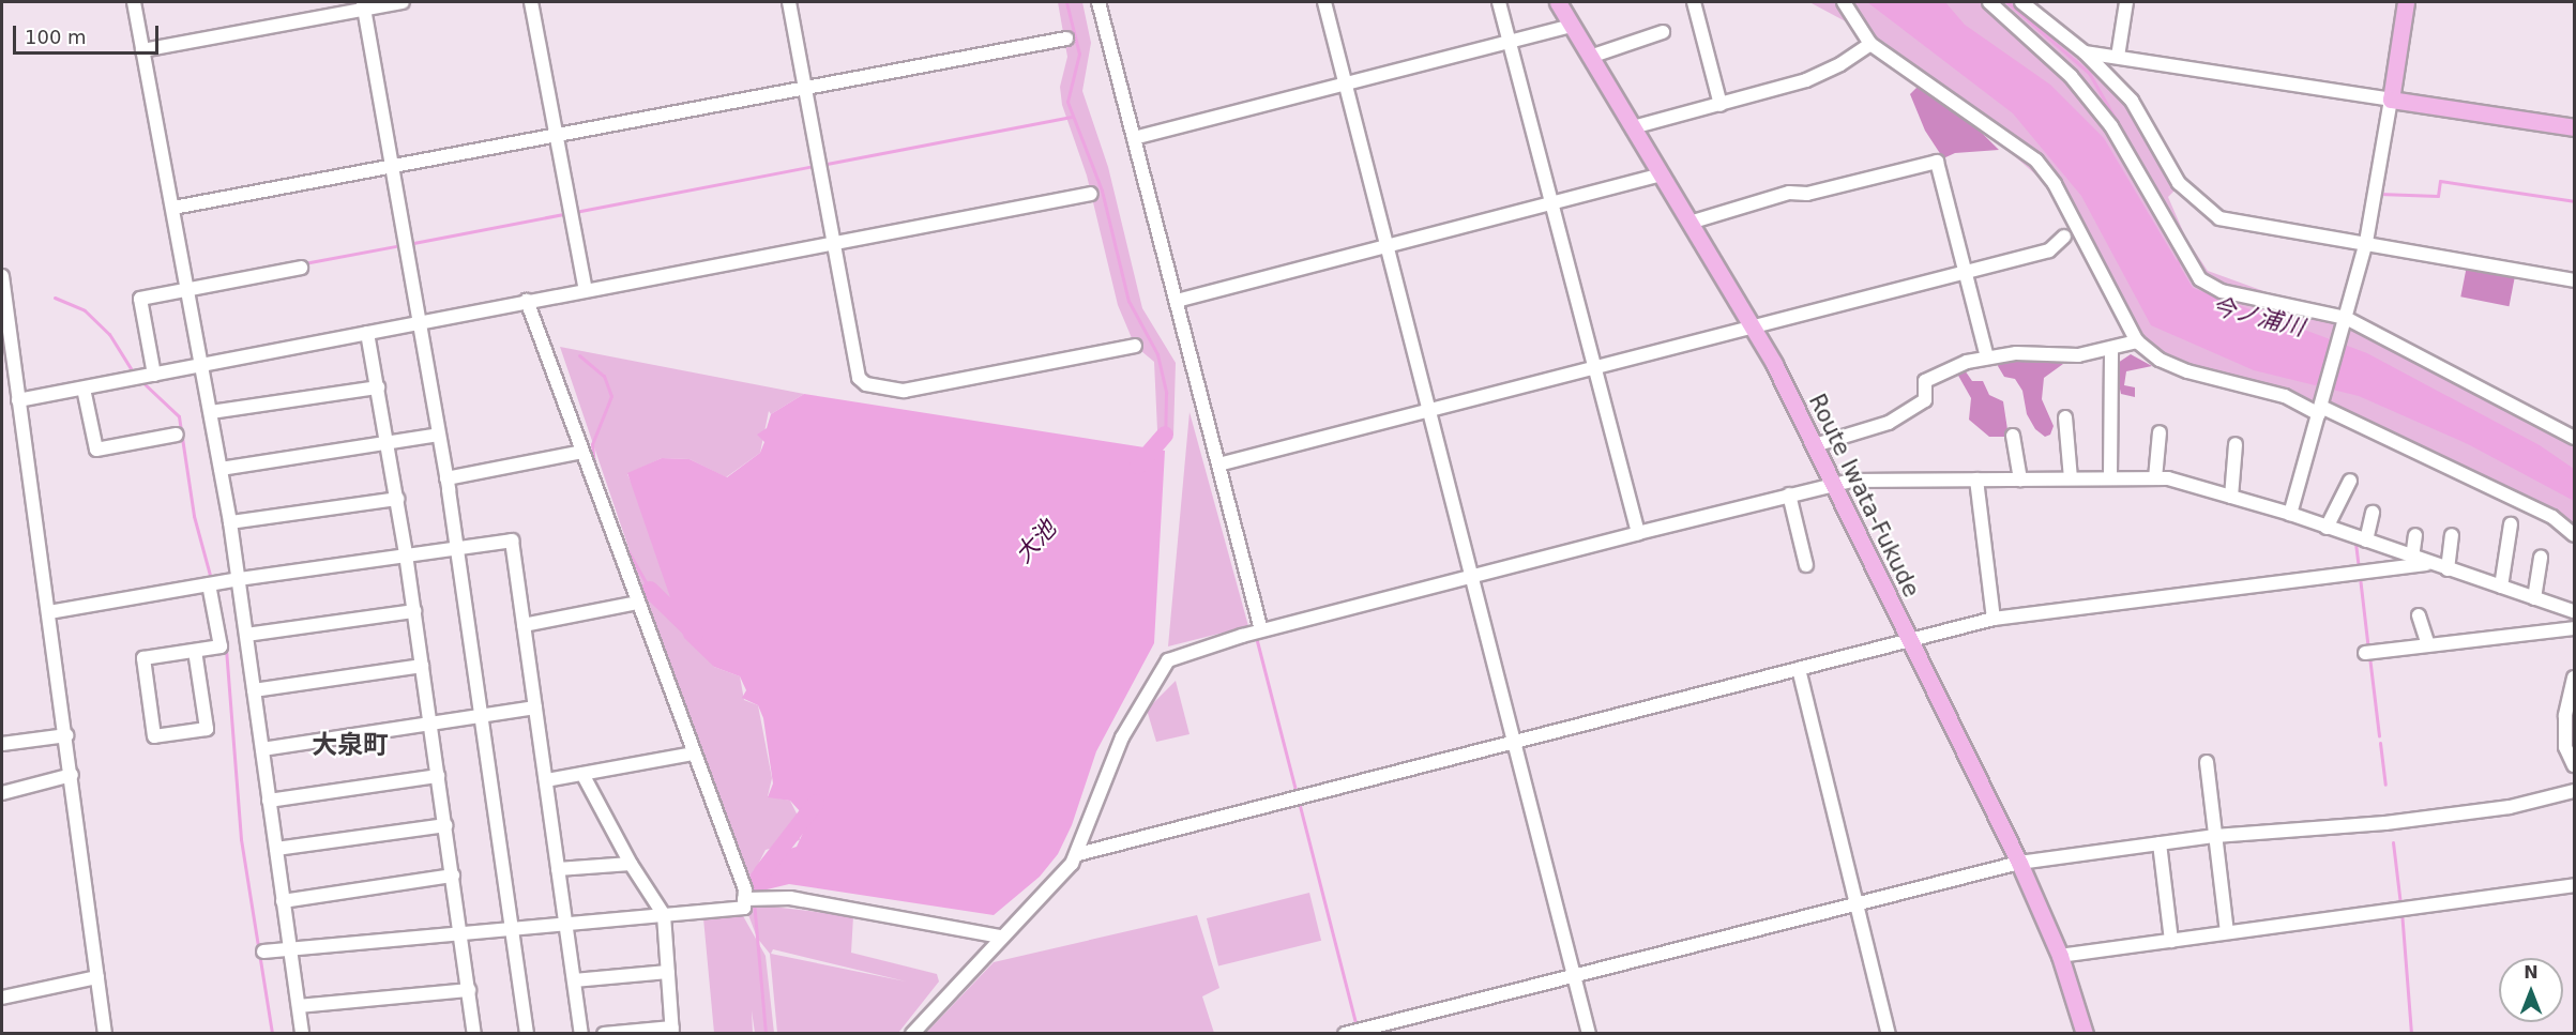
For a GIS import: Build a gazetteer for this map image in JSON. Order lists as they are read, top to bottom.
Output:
{
  "streets": {
    "main road": ["Route Iwata-Fukude"]
  },
  "districts": ["大泉町"],
  "water": ["今ノ浦川", "大池"],
  "scale_bar": "100 m",
  "north": "top"
}
